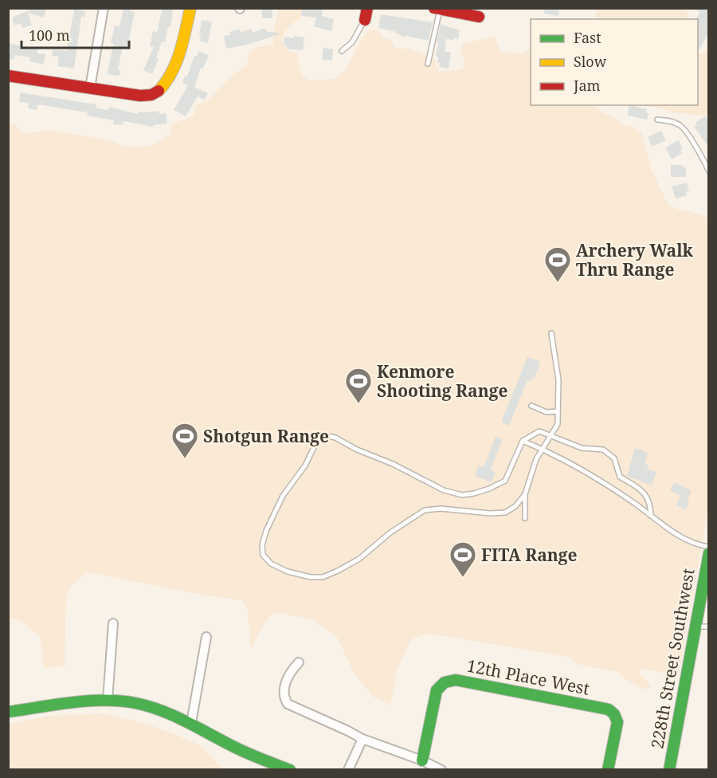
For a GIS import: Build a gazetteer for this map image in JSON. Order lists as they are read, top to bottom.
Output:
{
  "streets": {
    "street": ["228th Street Southwest", "12th Place West"]
  },
  "places": {
    "sports": [
      "Archery Walk Thru Range",
      "Kenmore Shooting Range",
      "Shotgun Range",
      "FITA Range"
    ]
  },
  "legend": ["Fast", "Slow", "Jam"],
  "scale_bar": "100 m"
}
